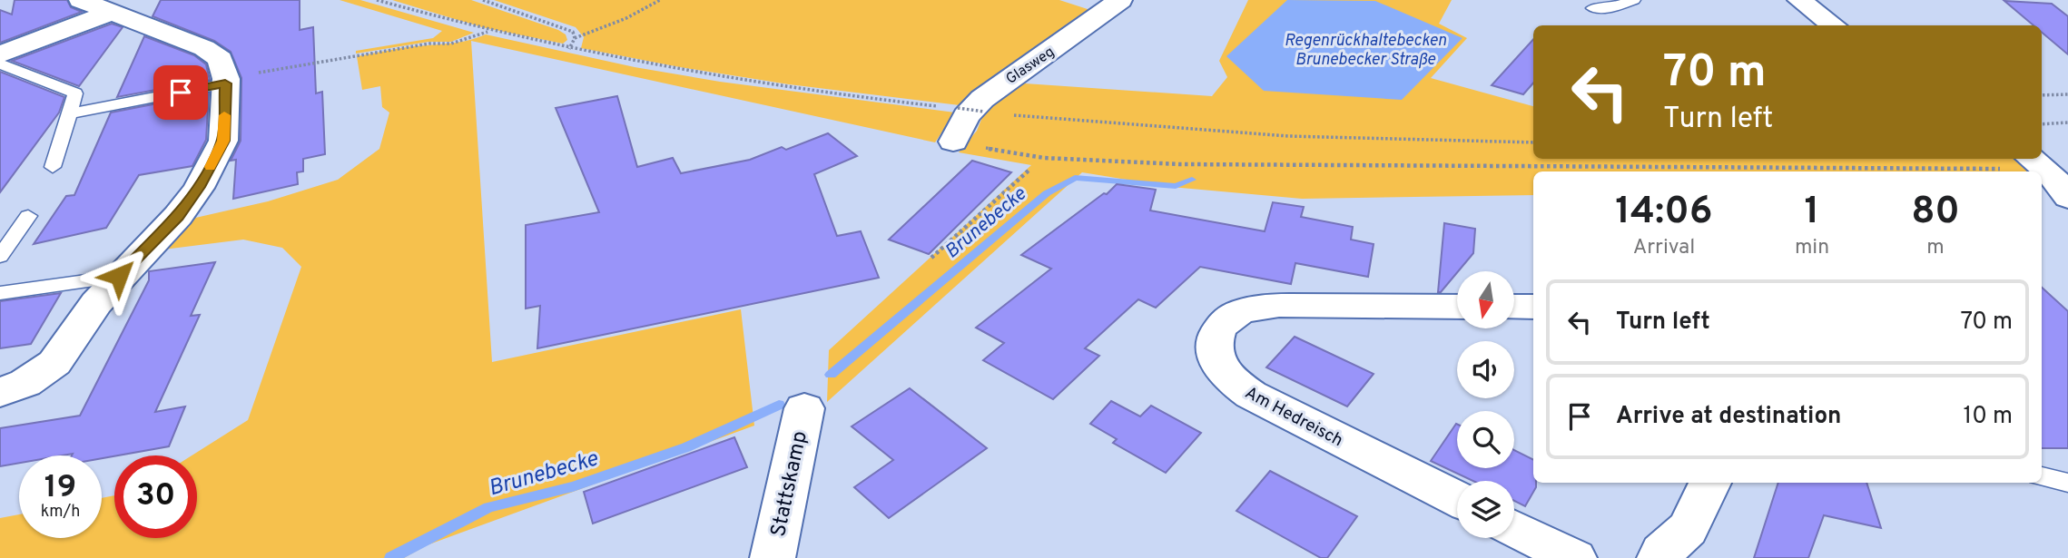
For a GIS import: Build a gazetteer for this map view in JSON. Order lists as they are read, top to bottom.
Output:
{
  "streets": {
    "street": ["Glasweg", "Am Hedreisch", "Stattskamp"]
  },
  "water": ["Regenrückhaltebecken Brunebecker Straße", "Brunebecke"],
  "north": "bottom",
  "page": {
    "turn": ["70 m", "Turn left"],
    "eta": [
      "14:06",
      "Arrival",
      "1",
      "min",
      "80",
      "m"
    ],
    "list": [
      {
        "name": "Turn left",
        "value": "70 m"
      },
      {
        "name": "Arrive at destination",
        "value": "10 m"
      }
    ],
    "speed": "19 km/h",
    "limit": "30"
  }
}
